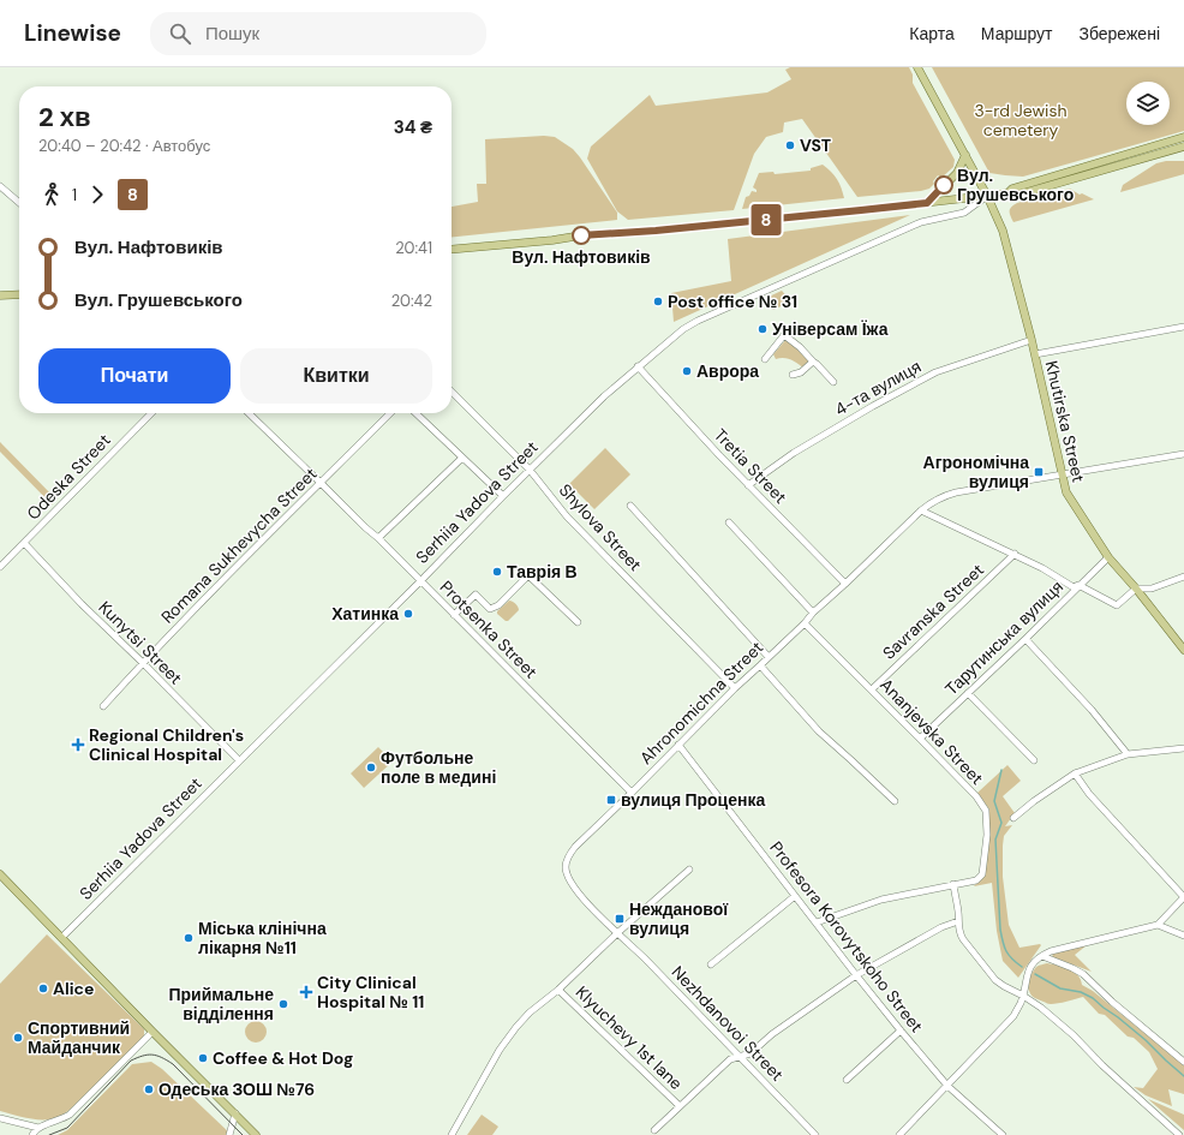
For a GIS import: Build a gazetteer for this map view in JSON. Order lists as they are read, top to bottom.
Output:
{
  "streets": {
    "main road": ["Khutirska Street"],
    "street": [
      "4-та вулиця",
      "Tretia Street",
      "Odeska Street",
      "Serhiia Yadova Street",
      "Shylova Street",
      "Romana Sukhevycha Street",
      "Savranska Street",
      "Protsenka Street",
      "Тарутинська вулиця",
      "Kunytsi Street",
      "Ahronomichna Street",
      "Ananjevska Street",
      "Profesora Korovytskoho Street",
      "Nezhdanovoi Street",
      "Klyuchevy 1st lane"
    ]
  },
  "crossings": [
    ["4-та вулиця", "Khutirska Street"],
    ["4-та вулиця", "Tretia Street"],
    ["Khutirska Street", "Serhiia Yadova Street"],
    ["Khutirska Street", "Savranska Street"],
    ["Khutirska Street", "Тарутинська вулиця"],
    ["Khutirska Street", "Ahronomichna Street"],
    ["Tretia Street", "Serhiia Yadova Street"],
    ["Tretia Street", "Ahronomichna Street"],
    ["Odeska Street", "Kunytsi Street"],
    ["Serhiia Yadova Street", "Shylova Street"],
    ["Serhiia Yadova Street", "Protsenka Street"],
    ["Serhiia Yadova Street", "Kunytsi Street"],
    ["Shylova Street", "Ahronomichna Street"],
    ["Romana Sukhevycha Street", "Protsenka Street"],
    ["Romana Sukhevycha Street", "Kunytsi Street"],
    ["Savranska Street", "Тарутинська вулиця"],
    ["Savranska Street", "Ahronomichna Street"],
    ["Savranska Street", "Ananjevska Street"],
    ["Protsenka Street", "Ahronomichna Street"],
    ["Тарутинська вулиця", "Ananjevska Street"],
    ["Ahronomichna Street", "Ananjevska Street"],
    ["Ahronomichna Street", "Profesora Korovytskoho Street"],
    ["Ahronomichna Street", "Nezhdanovoi Street"]
  ],
  "parks": ["3-rd Jewish cemetery"],
  "places": {
    "other": [
      "VST",
      "Вул. Грушевського",
      "Вул. Нафтовиків",
      "Post office № 31",
      "Універсам Їжа",
      "Аврора",
      "Таврія В",
      "Хатинка",
      "Футбольне поле в медині",
      "Міська клінічна лікарня №11",
      "Alice",
      "Приймальне відділення",
      "Спортивний Майданчик",
      "Coffee & Hot Dog",
      "Одеська ЗОШ №76"
    ],
    "transit": ["Агрономічна вулиця", "вулиця Проценка", "Нежданової вулиця"],
    "health": ["Regional Children's Clinical Hospital", "City Clinical Hospital № 11"]
  },
  "lines": ["bus line 8"],
  "page": {
    "header": "Linewise",
    "search": "Пошук",
    "nav": ["Карта", "Маршрут", "Збережені"],
    "on_map": "8",
    "heading": ["2 хв", "20:40 – 20:42 · Автобус", "34 ₴"],
    "legs": ["1", "8"],
    "list": [
      {
        "name": "Вул. Нафтовиків",
        "value": "20:41"
      },
      {
        "name": "Вул. Грушевського",
        "value": "20:42"
      }
    ],
    "buttons": ["Почати", "Квитки"]
  }
}
